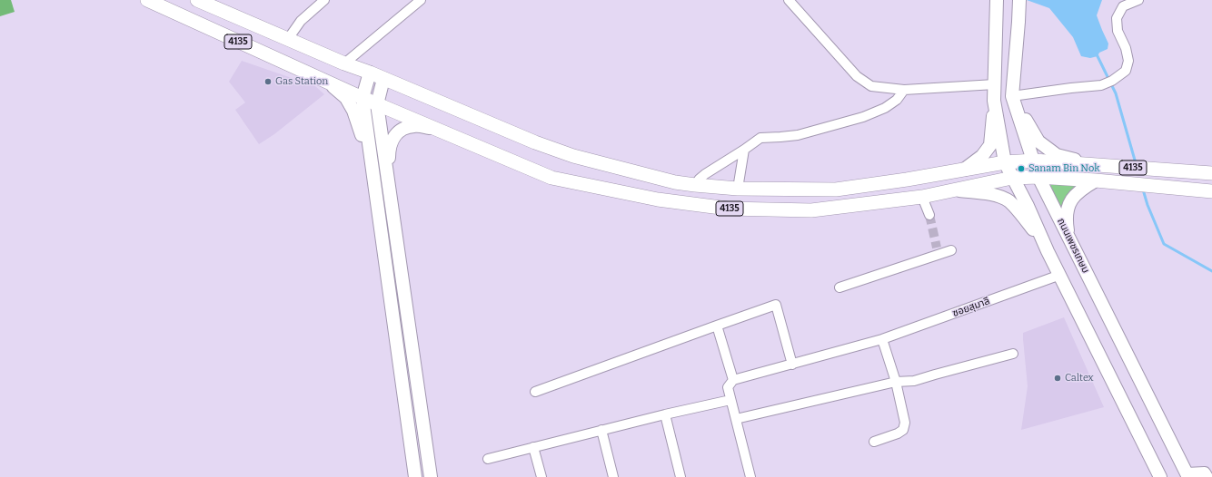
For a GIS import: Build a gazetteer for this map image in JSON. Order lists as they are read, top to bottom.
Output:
{
  "streets": {
    "main road": ["4135", "ถนนเพชรเกษม"],
    "street": ["ซอยสุมาลี"]
  },
  "crossings": [
    ["4135", "ถนนเพชรเกษม"]
  ],
  "places": ["Gas Station", "Sanam Bin Nok", "Caltex"]
}
